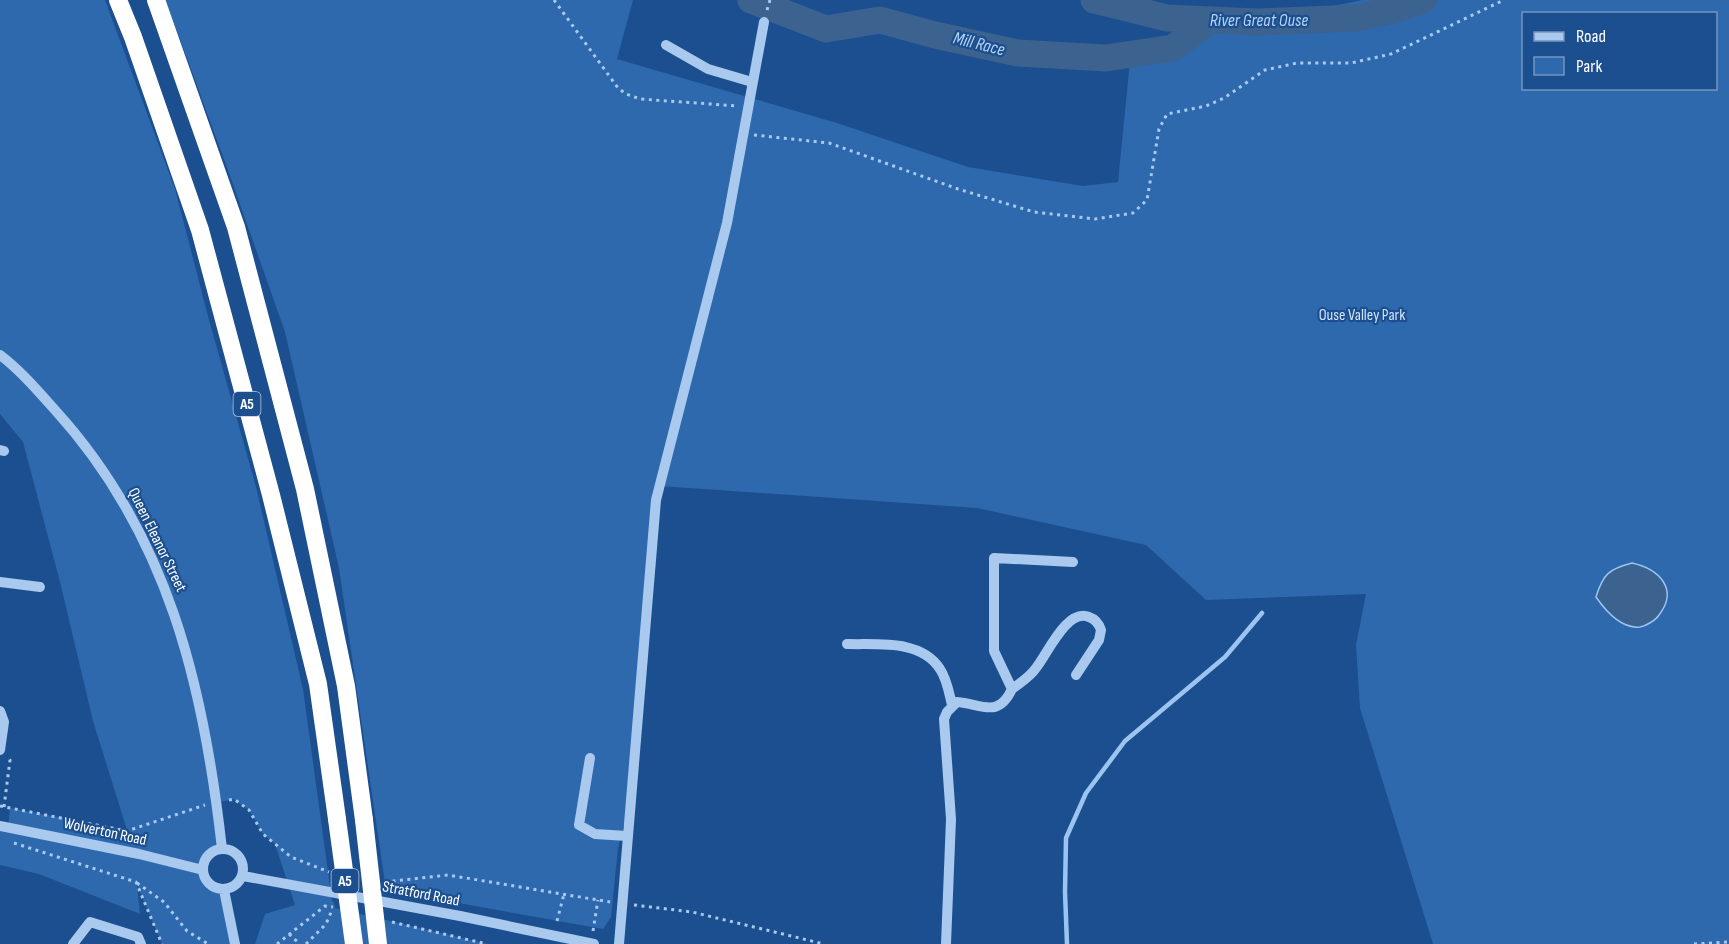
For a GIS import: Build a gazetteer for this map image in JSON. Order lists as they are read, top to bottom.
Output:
{
  "streets": {
    "highway": ["A5"],
    "street": ["Queen Eleanor Street", "Wolverton Road", "Stratford Road"]
  },
  "crossings": [
    ["Queen Eleanor Street", "Wolverton Road"],
    ["Queen Eleanor Street", "Stratford Road"],
    ["Wolverton Road", "Stratford Road"]
  ],
  "water": ["River Great Ouse", "Mill Race"],
  "parks": ["Ouse Valley Park"],
  "legend": ["Road", "Park"]
}
